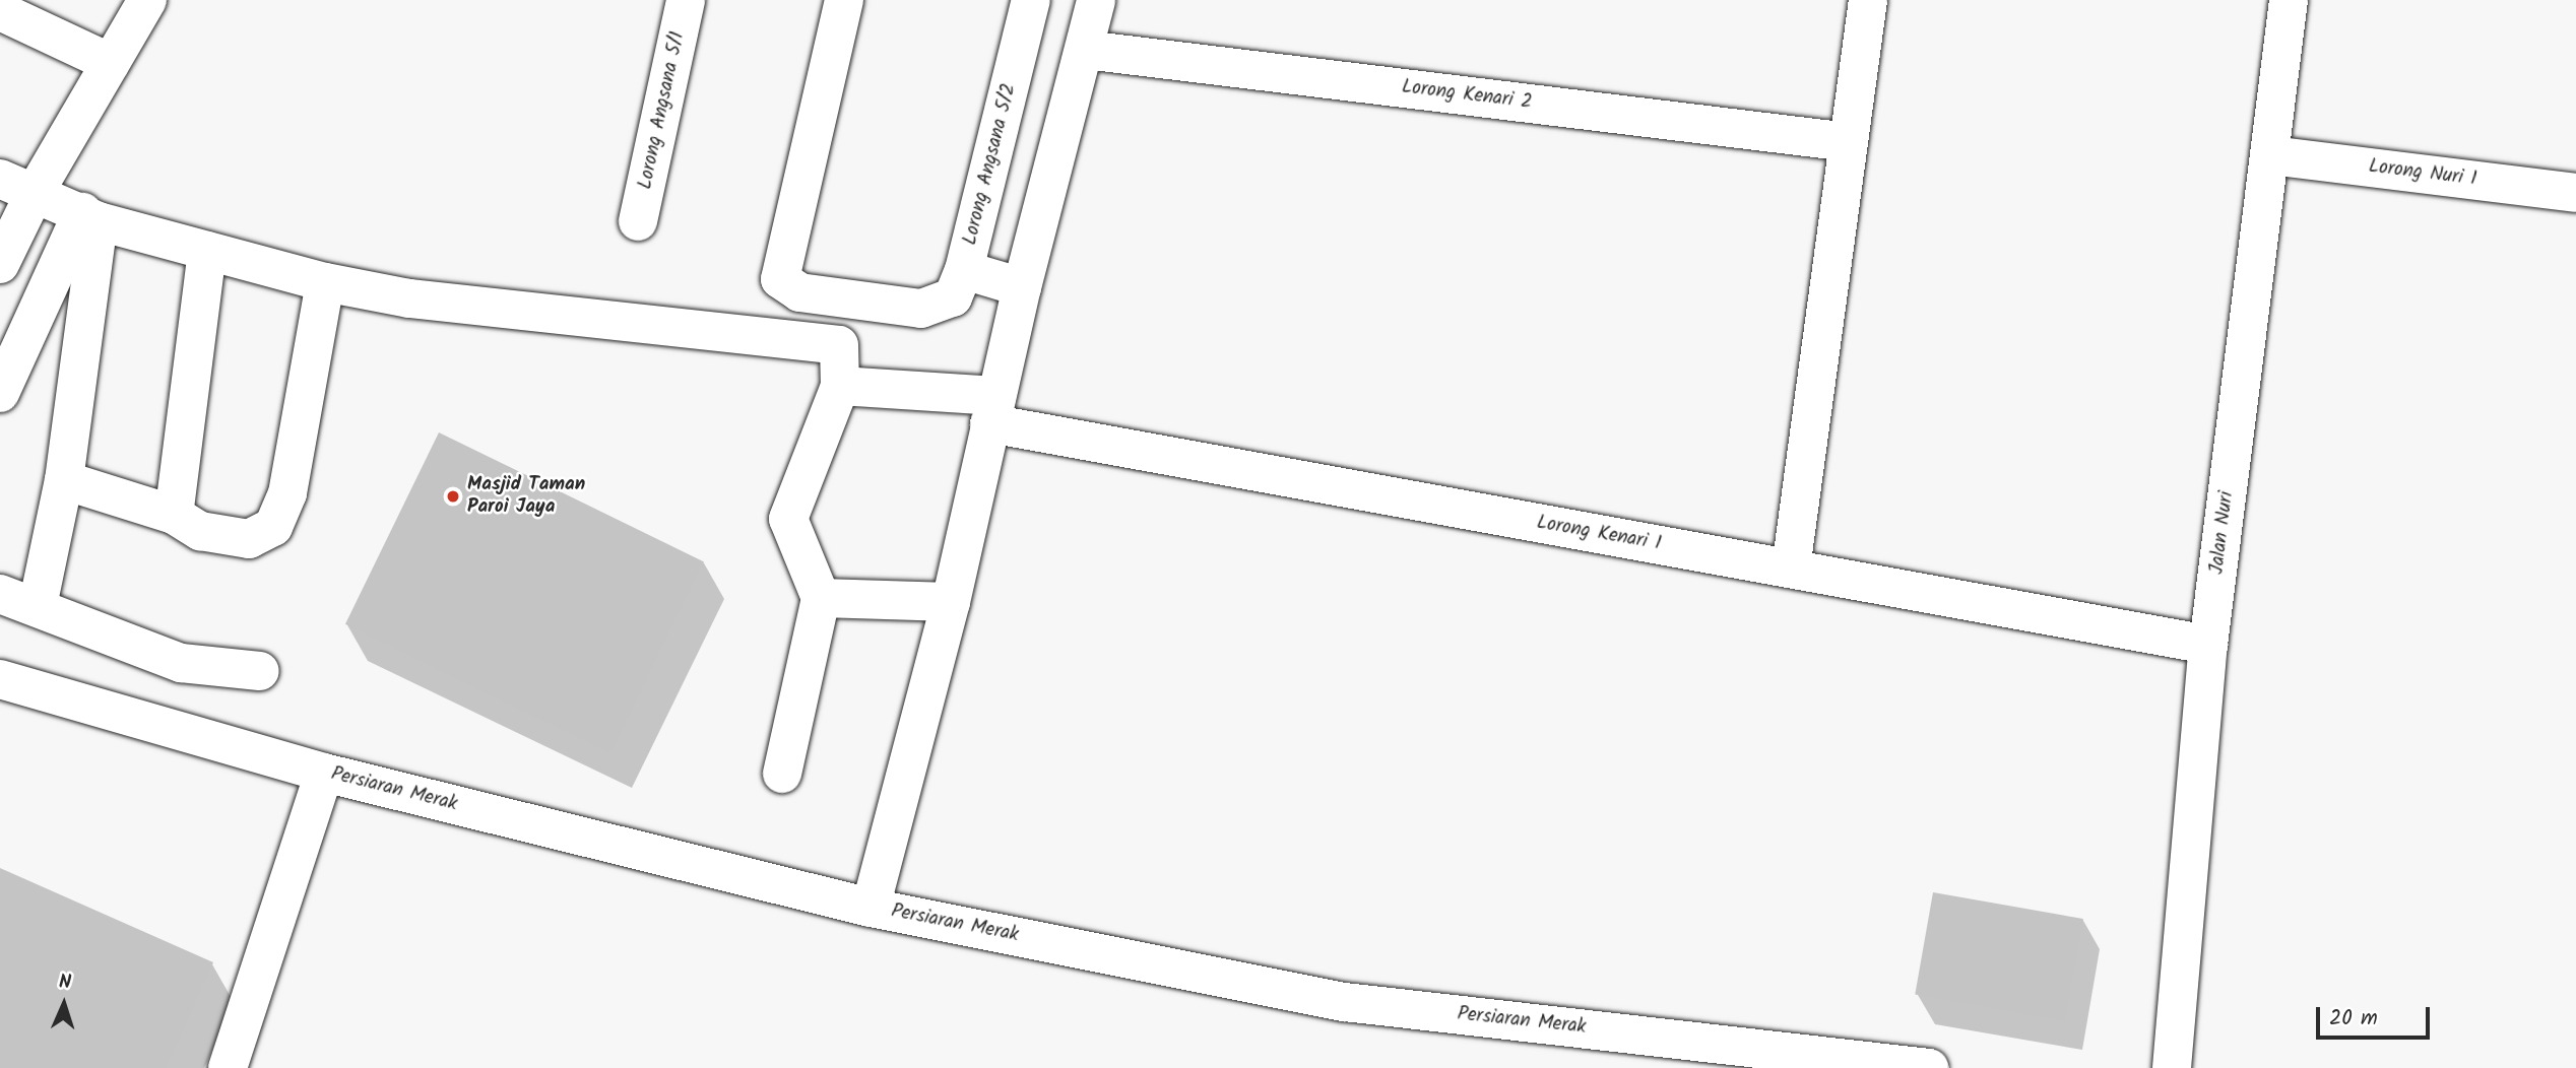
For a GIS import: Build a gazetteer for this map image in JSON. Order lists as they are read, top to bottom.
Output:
{
  "streets": {
    "street": [
      "Lorong Kenari 2",
      "Lorong Angsana 5/1",
      "Lorong Angsana 5/2",
      "Lorong Nuri 1",
      "Jalan Nuri",
      "Lorong Kenari 1",
      "Persiaran Merak"
    ]
  },
  "crossings": [
    ["Lorong Nuri 1", "Jalan Nuri"],
    ["Jalan Nuri", "Lorong Kenari 1"]
  ],
  "places": ["Masjid Taman Paroi Jaya"],
  "scale_bar": "20 m",
  "north": "top"
}
